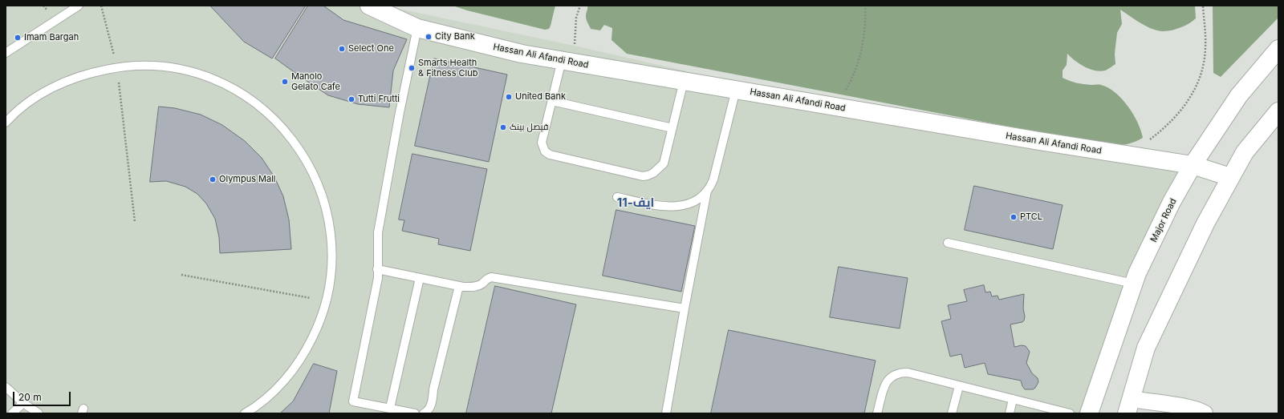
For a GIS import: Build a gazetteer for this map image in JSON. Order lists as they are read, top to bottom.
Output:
{
  "streets": {
    "street": ["Hassan Ali Afandi Road", "Major Road"]
  },
  "crossings": [
    ["Hassan Ali Afandi Road", "Major Road"]
  ],
  "districts": ["ایف-11"],
  "places": [
    "City Bank",
    "Imam Bargah",
    "Select One",
    "Smarts Health & Fitness Club",
    "Manolo Gelato Cafe",
    "United Bank",
    "Tutti Frutti",
    "فیصل بینک",
    "Olympus Mall",
    "PTCL"
  ],
  "scale_bar": "20 m"
}
